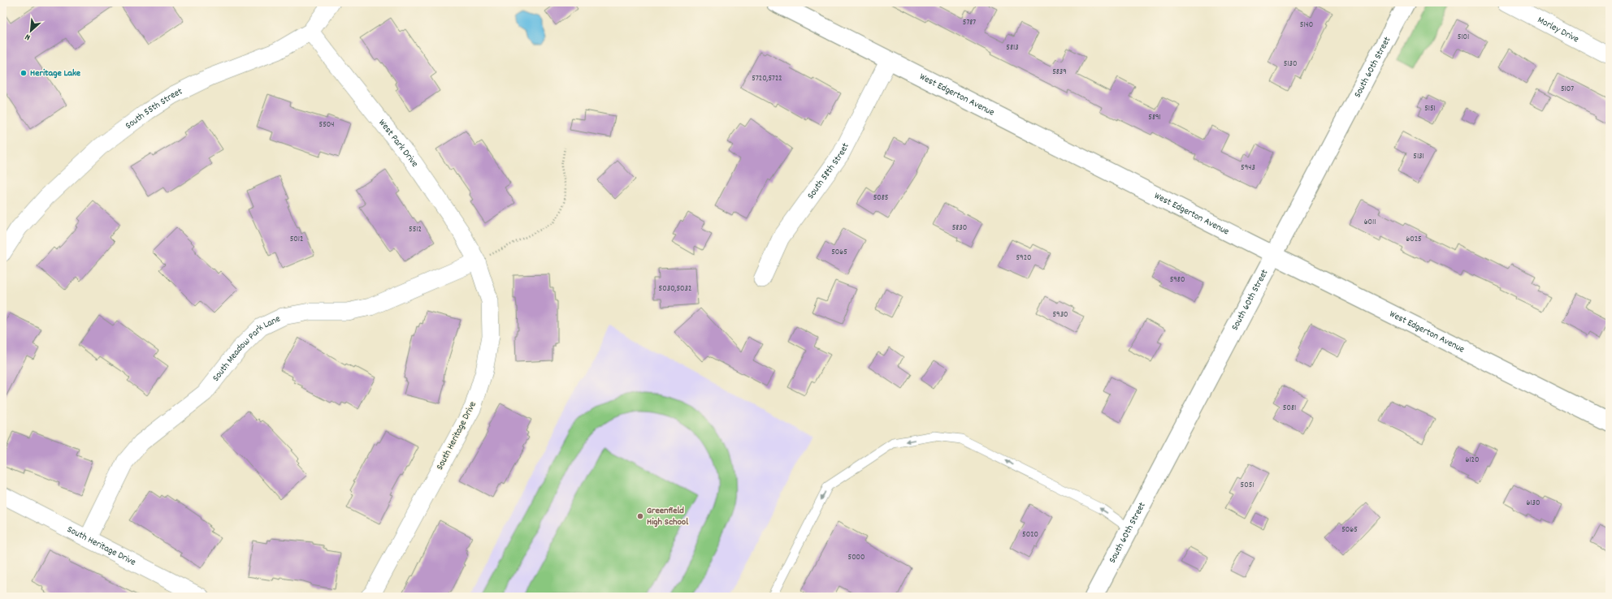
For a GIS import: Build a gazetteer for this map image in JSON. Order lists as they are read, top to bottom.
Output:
{
  "streets": {
    "street": [
      "Morley Drive",
      "South 60th Street",
      "West Edgerton Avenue",
      "South 55th Street",
      "West Park Drive",
      "South 58th Street",
      "South Meadow Park Lane",
      "South Heritage Drive"
    ]
  },
  "crossings": [
    ["South 60th Street", "West Edgerton Avenue"],
    ["West Edgerton Avenue", "South 58th Street"],
    ["South 55th Street", "West Park Drive"],
    ["West Park Drive", "South Meadow Park Lane"],
    ["West Park Drive", "South Heritage Drive"],
    ["South Meadow Park Lane", "South Heritage Drive"]
  ],
  "places": ["Heritage Lake", "Greenfield High School"],
  "house_numbers": [
    "5787",
    "5140",
    "5101",
    "5813",
    "5130",
    "5839",
    "5720,5722",
    "5107",
    "5151",
    "5891",
    "5504",
    "5131",
    "5943",
    "5085",
    "6011",
    "5830",
    "5512",
    "5012",
    "6025",
    "5065",
    "5920",
    "5980",
    "5030,5032",
    "5930",
    "5081",
    "6120",
    "5051",
    "6130",
    "5065",
    "5020",
    "5000"
  ],
  "north": "bottom left"
}
